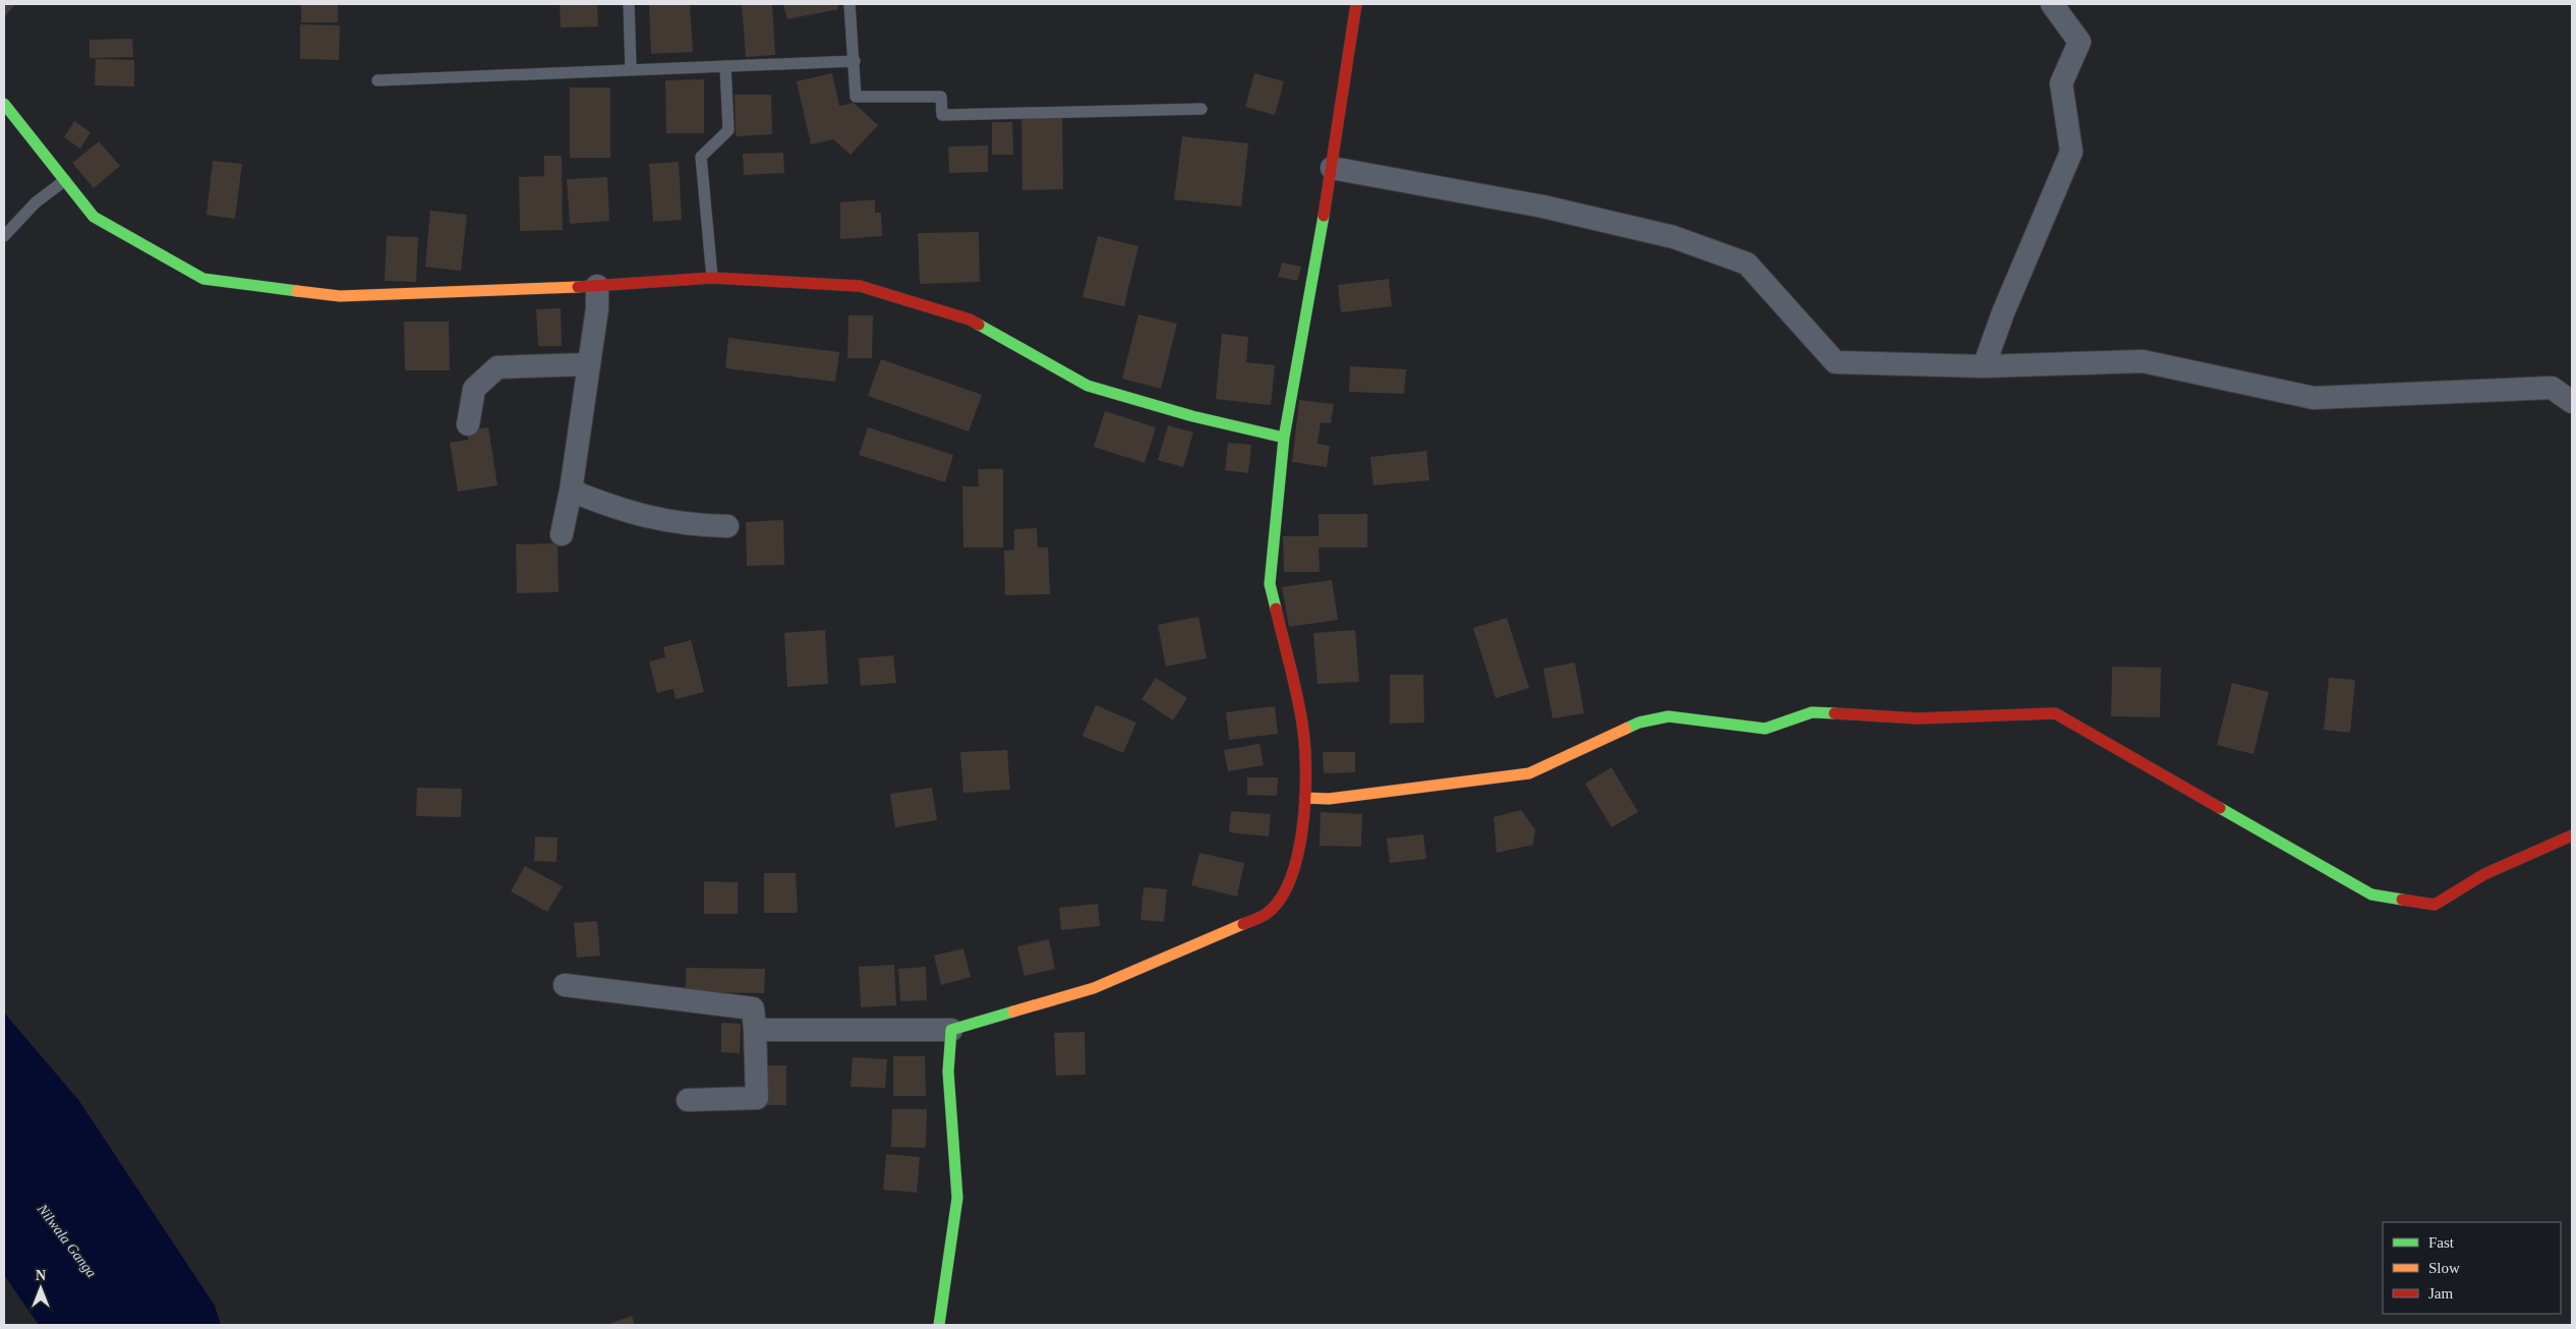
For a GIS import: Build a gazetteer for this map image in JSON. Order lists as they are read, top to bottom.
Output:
{
  "water": ["Nilwala Ganga"],
  "legend": ["Fast", "Slow", "Jam"],
  "north": "top"
}
